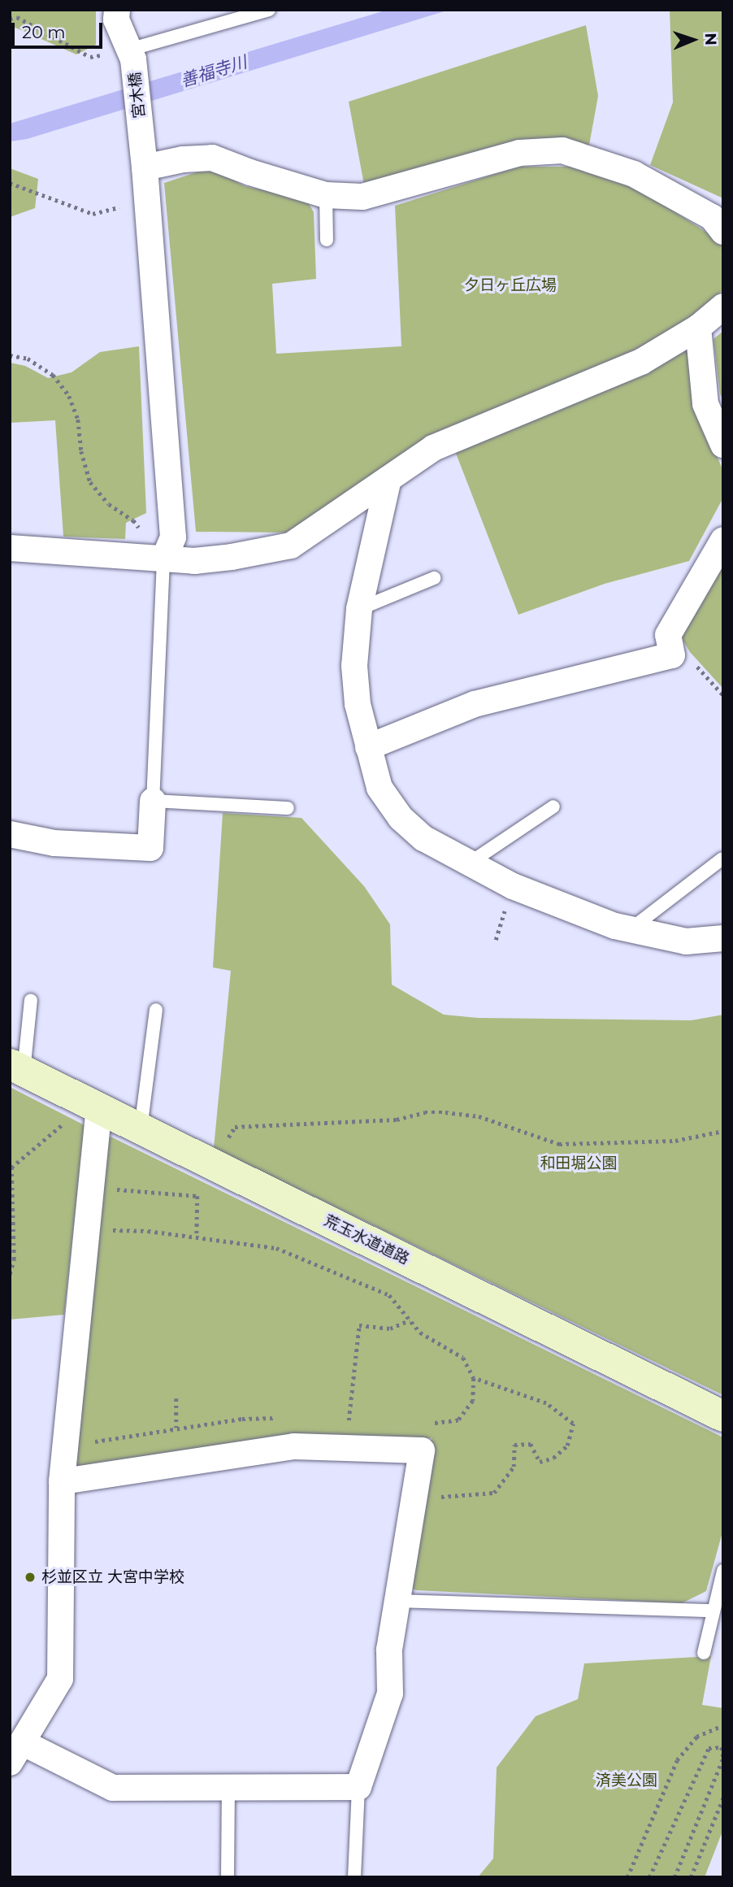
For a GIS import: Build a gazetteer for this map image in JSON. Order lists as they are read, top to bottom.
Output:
{
  "streets": {
    "main road": ["荒玉水道道路"],
    "street": ["宮木橋"]
  },
  "water": ["善福寺川"],
  "parks": ["夕日ヶ丘広場", "和田堀公園", "済美公園"],
  "places": ["杉並区立 大宮中学校"],
  "scale_bar": "20 m",
  "north": "right"
}
